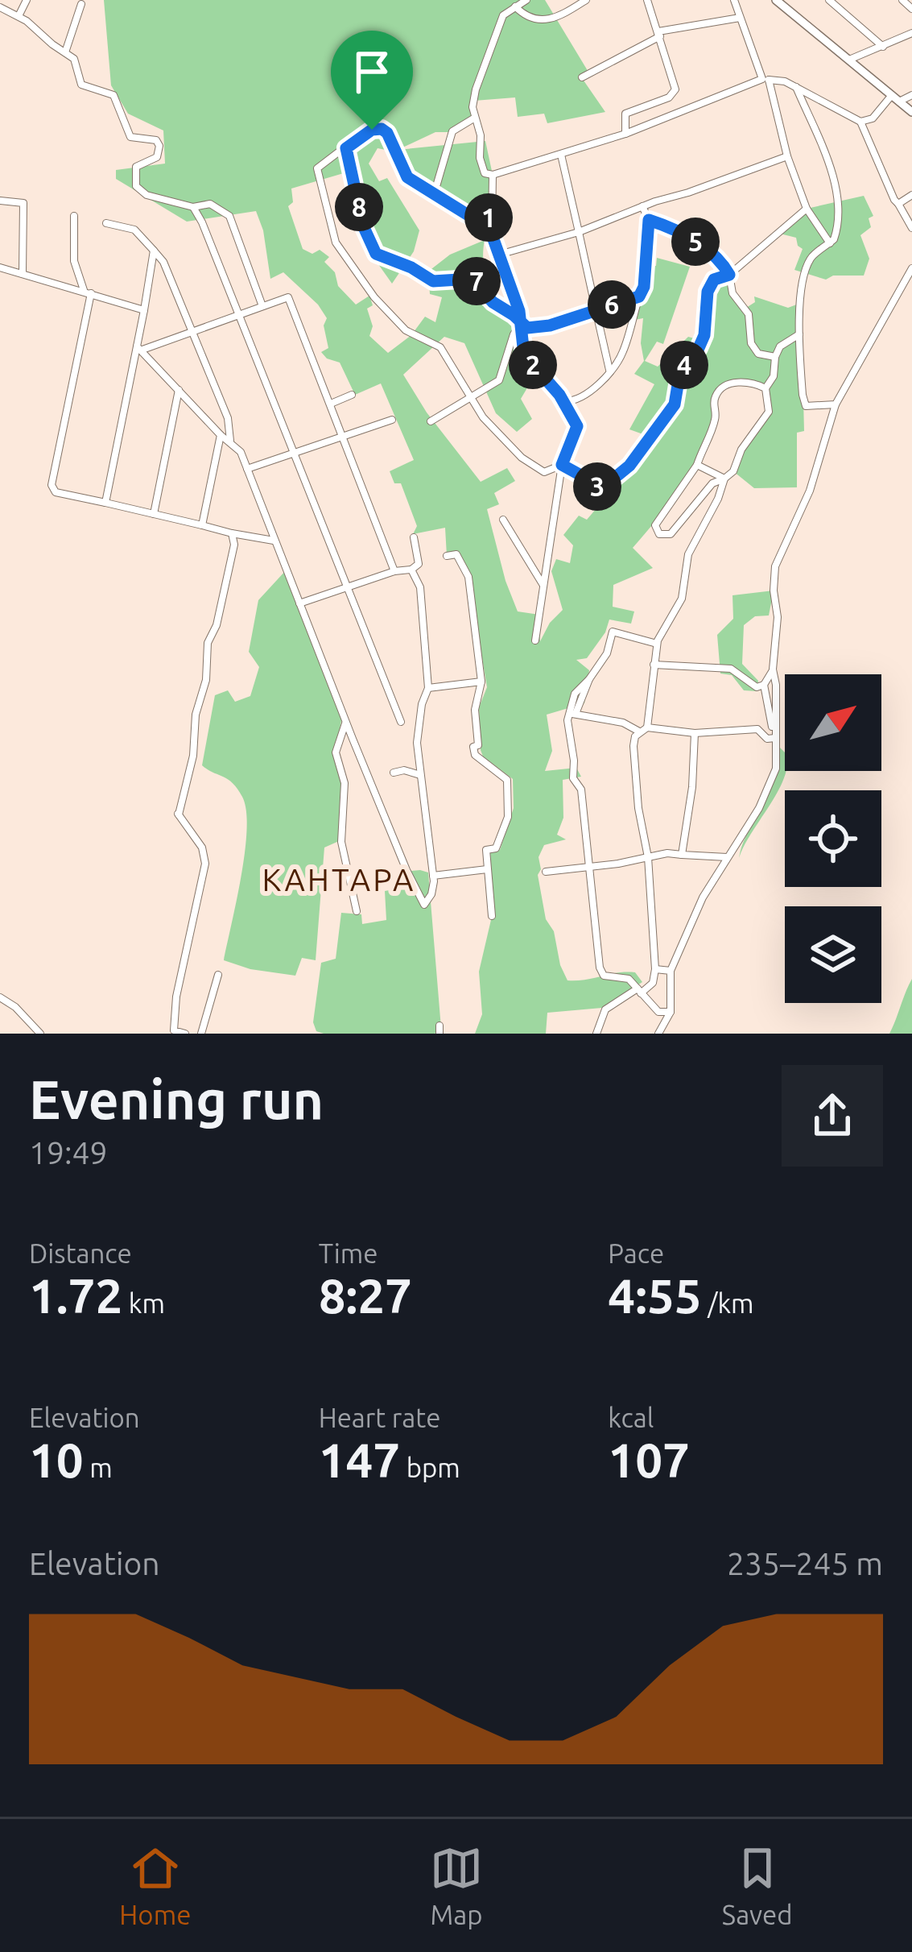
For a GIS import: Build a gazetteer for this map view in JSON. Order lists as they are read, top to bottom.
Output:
{
  "districts": ["КАНТАРА"],
  "north": "top right",
  "page": {
    "pins": [
      "8",
      "1",
      "5",
      "7",
      "6",
      "2",
      "4",
      "3"
    ],
    "heading": ["Evening run", "19:49"],
    "stats": [
      ["Distance", "1.72 km"],
      ["Time", "8:27"],
      ["Pace", "4:55 /km"],
      ["Elevation", "10 m"],
      ["Heart rate", "147 bpm"],
      ["kcal", "107"]
    ],
    "chart": ["Elevation", "235–245 m"],
    "tabs": ["Home", "Map", "Saved"]
  }
}
